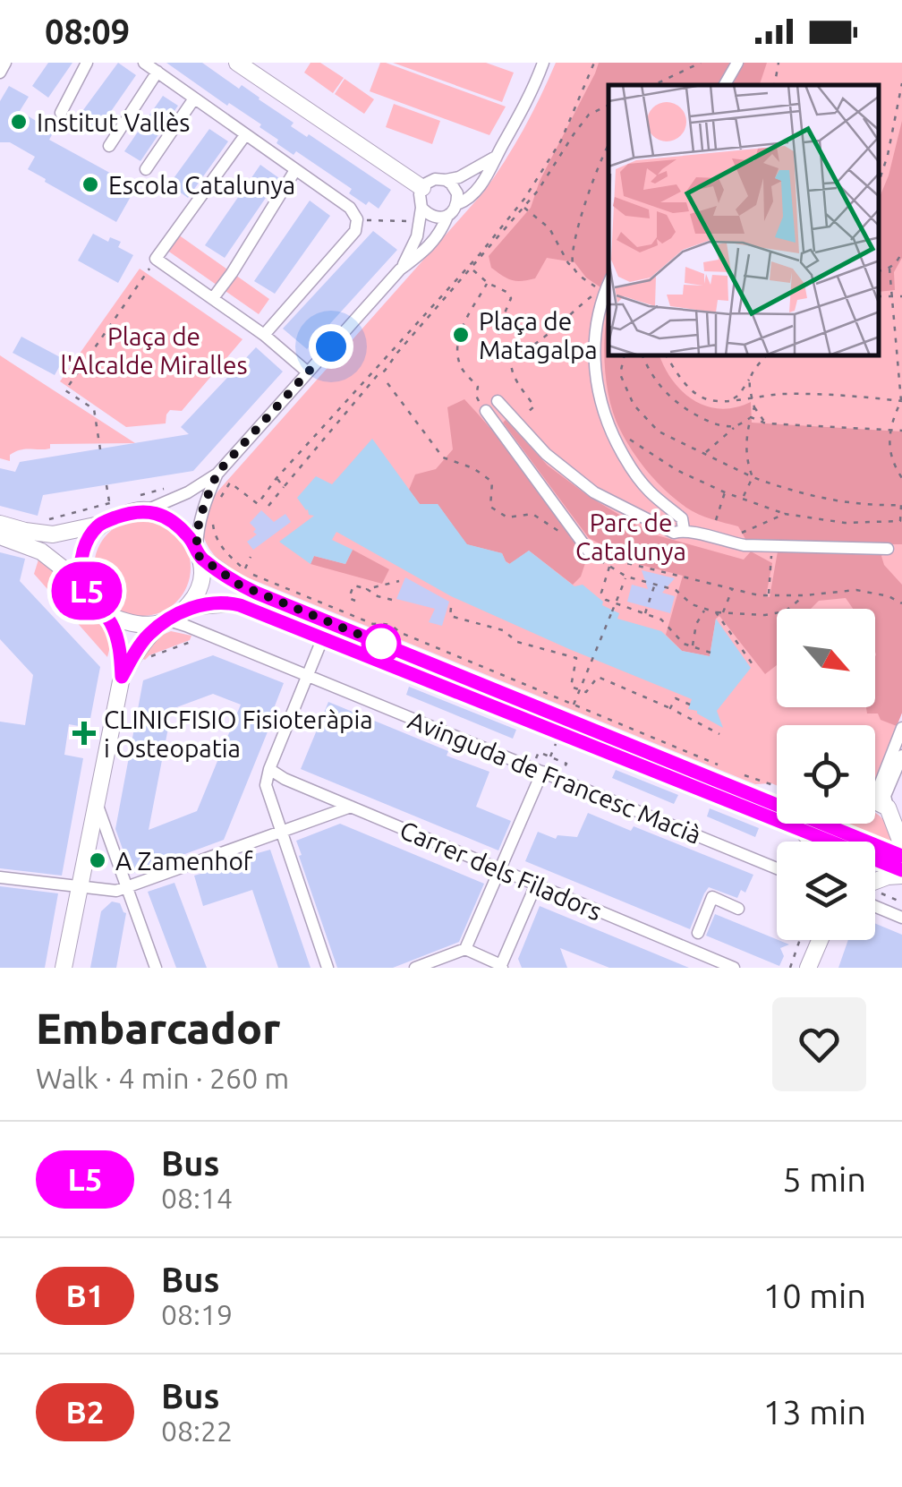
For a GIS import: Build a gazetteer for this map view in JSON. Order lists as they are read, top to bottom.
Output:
{
  "streets": {
    "main road": ["Avinguda de Francesc Macià"],
    "street": ["Carrer dels Filadors"]
  },
  "parks": ["Plaça de l'Alcalde Miralles", "Parc de Catalunya"],
  "places": {
    "other": [
      "Institut Vallès",
      "Escola Catalunya",
      "Plaça de Matagalpa",
      "A Zamenhof"
    ],
    "health": ["CLINICFISIO Fisioteràpia i Osteopatia"]
  },
  "lines": ["bus line L5"],
  "north": "bottom right",
  "page": {
    "status": "08:09",
    "on_map": "L5",
    "heading": ["Embarcador", "Walk · 4 min · 260 m"],
    "list": [
      {
        "mark": "L5",
        "name": "Bus",
        "note": "08:14",
        "value": "5 min"
      },
      {
        "mark": "B1",
        "name": "Bus",
        "note": "08:19",
        "value": "10 min"
      },
      {
        "mark": "B2",
        "name": "Bus",
        "note": "08:22",
        "value": "13 min"
      }
    ]
  }
}
